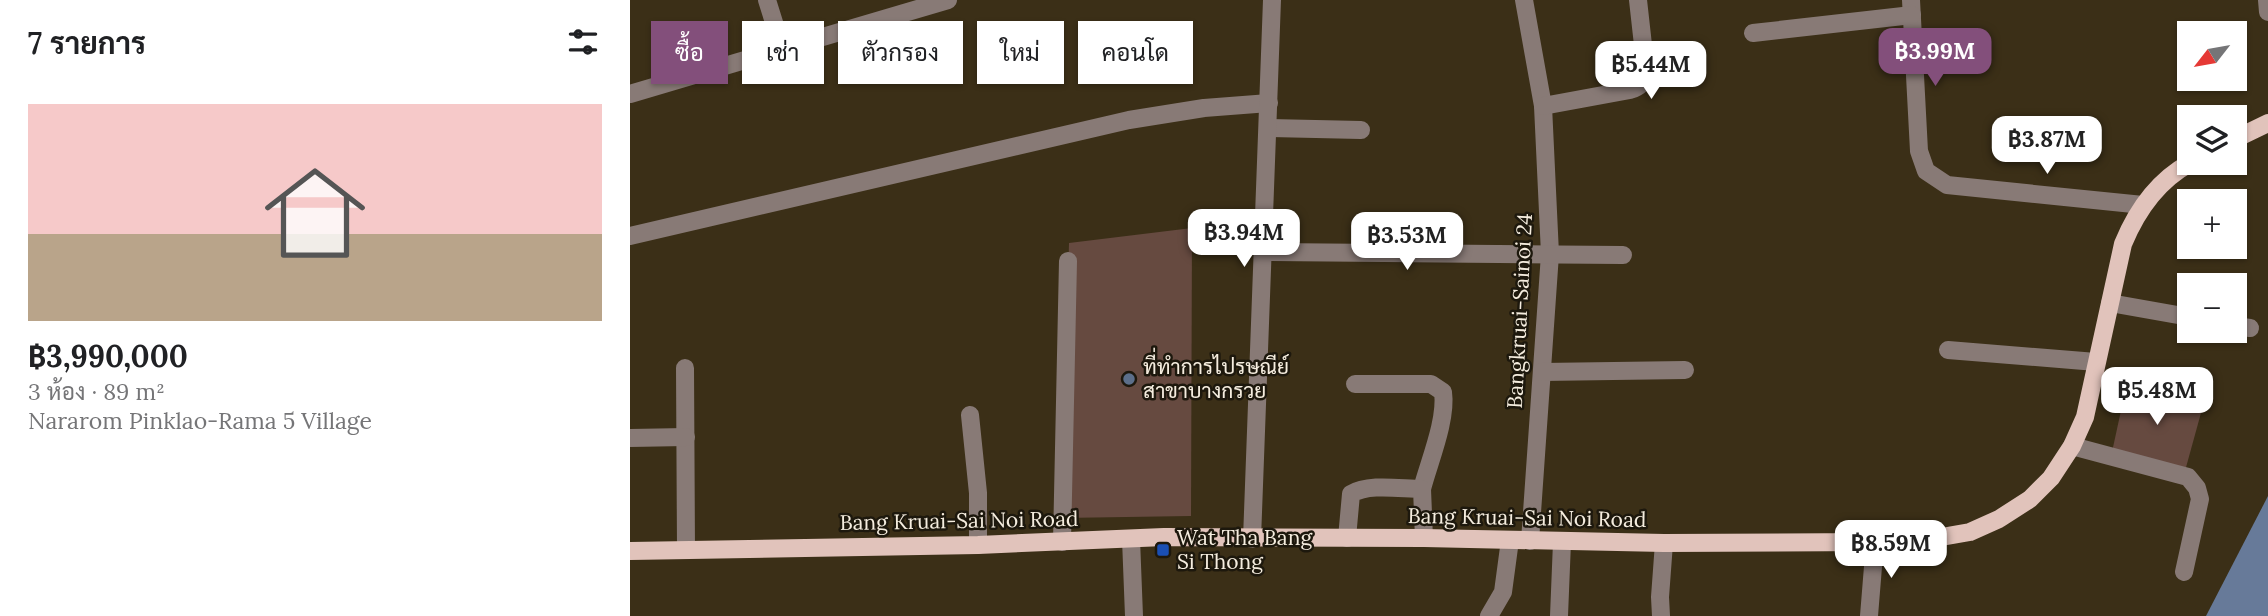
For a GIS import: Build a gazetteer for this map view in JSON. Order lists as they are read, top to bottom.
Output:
{
  "streets": {
    "main road": ["Bang Kruai-Sai Noi Road"],
    "street": ["Bangkruai-Sainoi 24"]
  },
  "crossings": [
    ["Bangkruai-Sainoi 24", "Bang Kruai-Sai Noi Road"]
  ],
  "places": {
    "other": ["ที่ทำการไปรษณีย์ สาขาบางกรวย"],
    "transit": ["Wat Tha Bang Si Thong"]
  },
  "north": "bottom left",
  "page": {
    "heading": "7 รายการ",
    "map_buttons": ["+", "−"],
    "chip": [
      "ซื้อ",
      "เช่า",
      "ตัวกรอง",
      "ใหม่",
      "คอนโด"
    ],
    "price": [
      "฿3.99M",
      "฿5.44M",
      "฿3.87M",
      "฿3.94M",
      "฿3.53M",
      "฿5.48M",
      "฿8.59M"
    ],
    "list": [
      {
        "name": "฿3,990,000",
        "note": "3 ห้อง · 89 m² · Nararom Pinklao-Rama 5 Village"
      }
    ]
  }
}
